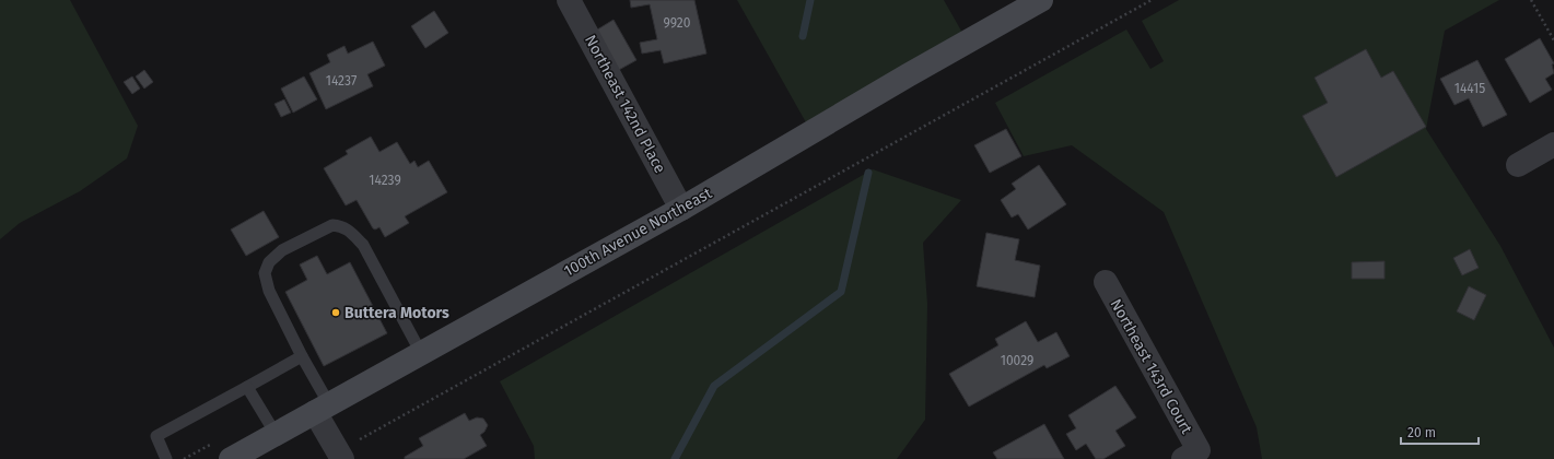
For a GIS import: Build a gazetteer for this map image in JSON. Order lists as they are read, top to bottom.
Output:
{
  "streets": {
    "main road": ["100th Avenue Northeast"],
    "street": ["Northeast 142nd Place", "Northeast 143rd Court"]
  },
  "crossings": [
    ["Northeast 142nd Place", "100th Avenue Northeast"]
  ],
  "places": ["Buttera Motors"],
  "house_numbers": [
    "9920",
    "14237",
    "14415",
    "14239",
    "10029"
  ],
  "scale_bar": "20 m"
}
